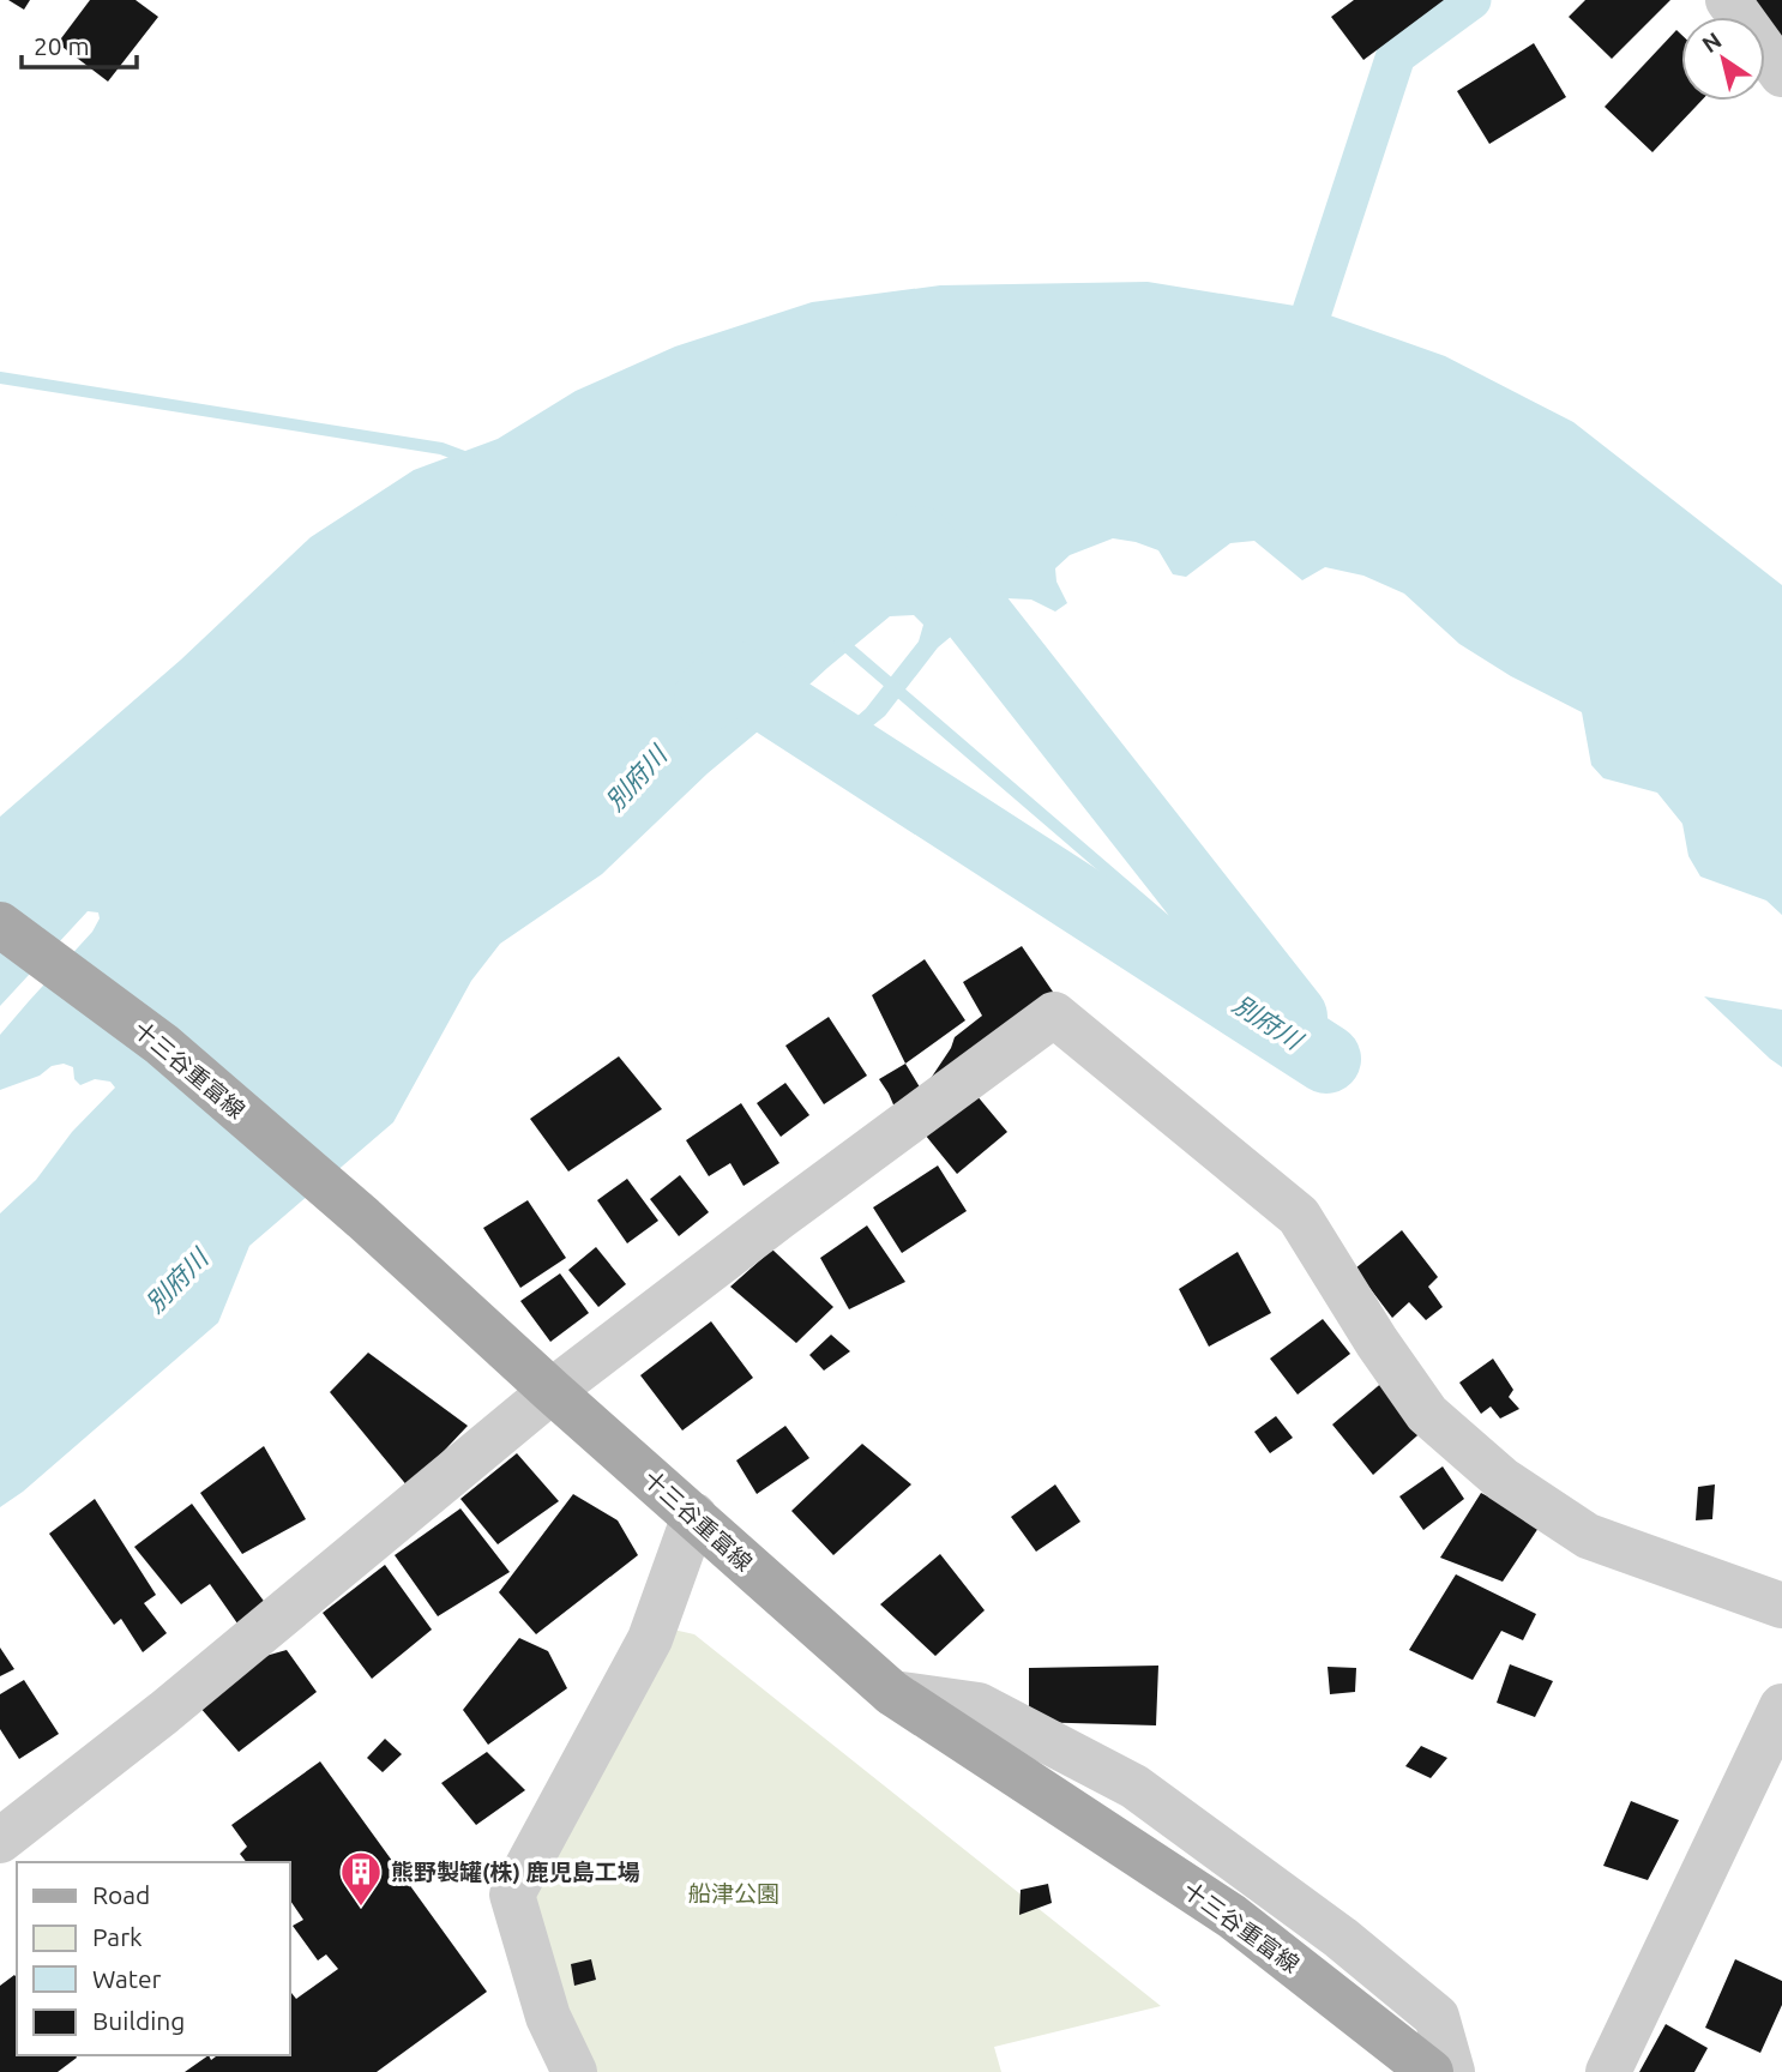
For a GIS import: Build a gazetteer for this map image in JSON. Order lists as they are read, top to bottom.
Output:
{
  "streets": {
    "main road": ["十三谷重富線"]
  },
  "water": ["別府川"],
  "parks": ["船津公園"],
  "places": {
    "building": ["熊野製罐(株) 鹿児島工場"]
  },
  "legend": [
    "Road",
    "Park",
    "Water",
    "Building"
  ],
  "scale_bar": "20 m",
  "north": "top left"
}
